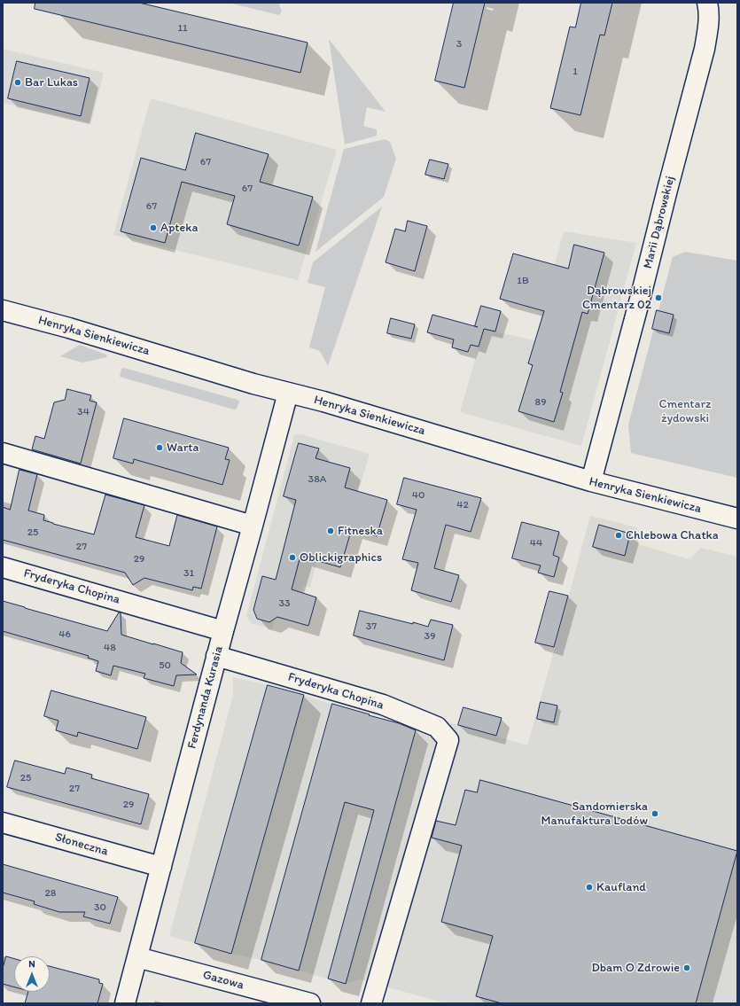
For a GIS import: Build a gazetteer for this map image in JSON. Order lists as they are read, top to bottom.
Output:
{
  "streets": {
    "street": [
      "Marii Dąbrowskiej",
      "Henryka Sienkiewicza",
      "Fryderyka Chopina",
      "Ferdynanda Kurasia",
      "Słoneczna",
      "Gazowa"
    ]
  },
  "crossings": [
    ["Marii Dąbrowskiej", "Henryka Sienkiewicza"],
    ["Henryka Sienkiewicza", "Ferdynanda Kurasia"],
    ["Fryderyka Chopina", "Ferdynanda Kurasia"],
    ["Ferdynanda Kurasia", "Słoneczna"],
    ["Ferdynanda Kurasia", "Gazowa"]
  ],
  "parks": ["Cmentarz żydowski"],
  "places": [
    "Bar Lukas",
    "Apteka",
    "Dąbrowskiej Cmentarz 02",
    "Warta",
    "Fitneska",
    "Chlebowa Chatka",
    "Oblickigraphics",
    "Sandomierska Manufaktura Lodów",
    "Kaufland",
    "Dbam O Zdrowie"
  ],
  "house_numbers": [
    "11",
    "3",
    "1",
    "67",
    "67",
    "67",
    "1B",
    "89",
    "34",
    "38A",
    "40",
    "42",
    "25",
    "44",
    "27",
    "29",
    "31",
    "33",
    "37",
    "46",
    "39",
    "48",
    "50",
    "25",
    "27",
    "29",
    "28",
    "30"
  ],
  "north": "top"
}
